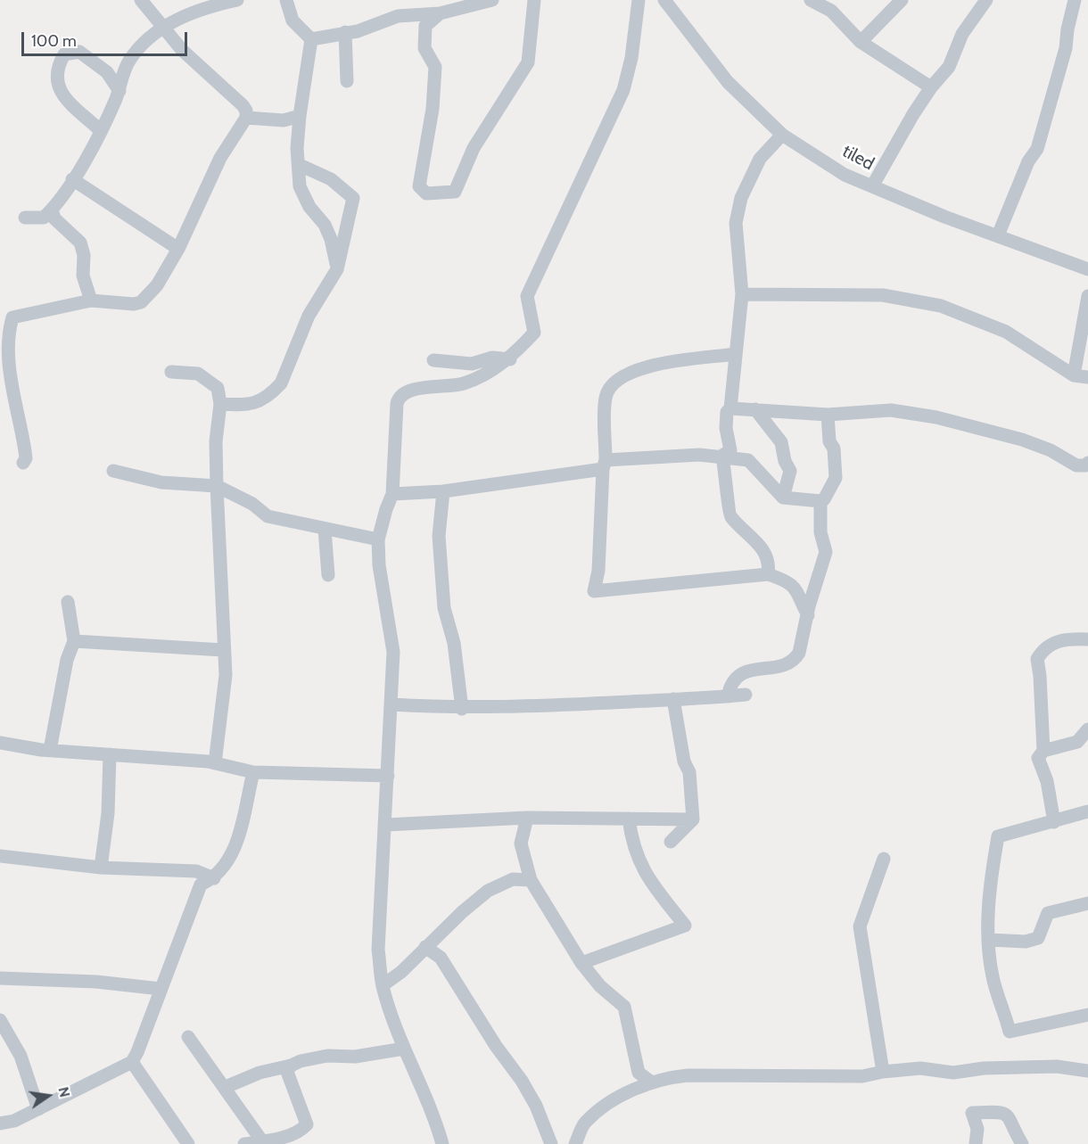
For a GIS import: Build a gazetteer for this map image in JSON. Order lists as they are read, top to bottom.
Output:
{
  "streets": {
    "street": ["tiled"]
  },
  "scale_bar": "100 m",
  "north": "right"
}
